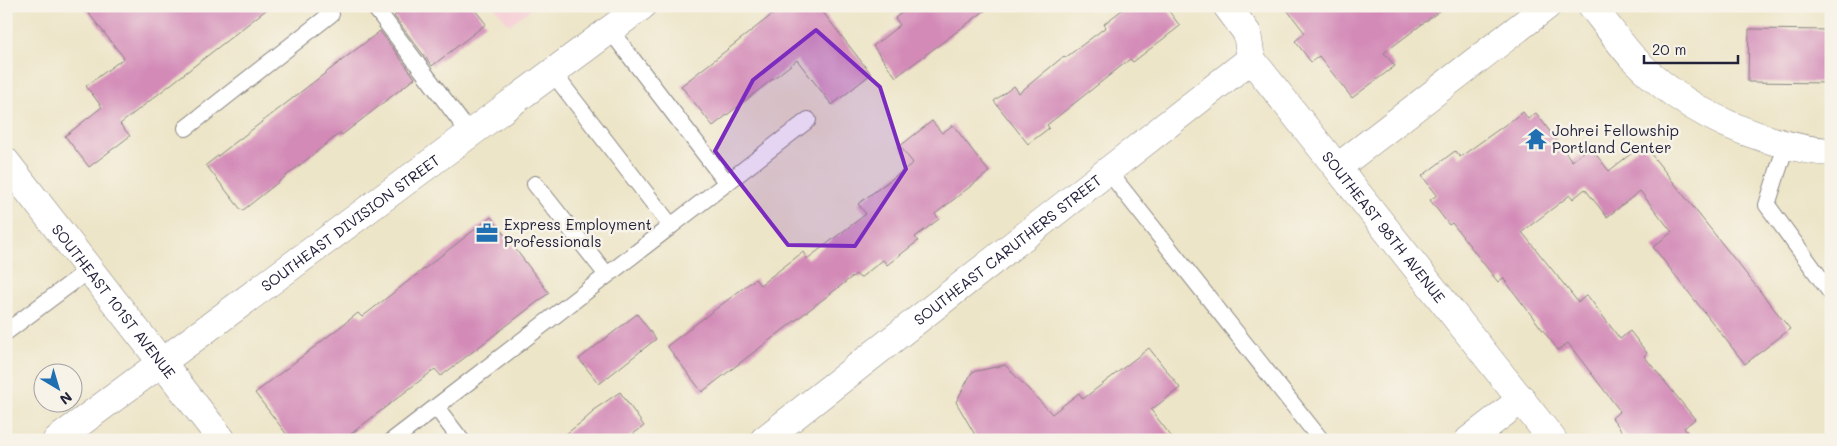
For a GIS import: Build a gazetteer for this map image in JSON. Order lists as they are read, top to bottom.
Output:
{
  "streets": {
    "street": [
      "SOUTHEAST DIVISION STREET",
      "SOUTHEAST 98TH AVENUE",
      "SOUTHEAST CARUTHERS STREET",
      "SOUTHEAST 101ST AVENUE"
    ]
  },
  "crossings": [
    ["SOUTHEAST DIVISION STREET", "SOUTHEAST 101ST AVENUE"],
    ["SOUTHEAST 98TH AVENUE", "SOUTHEAST CARUTHERS STREET"]
  ],
  "places": {
    "temple": ["Johrei Fellowship Portland Center"],
    "office": ["Express Employment Professionals"]
  },
  "scale_bar": "20 m",
  "north": "bottom right"
}
